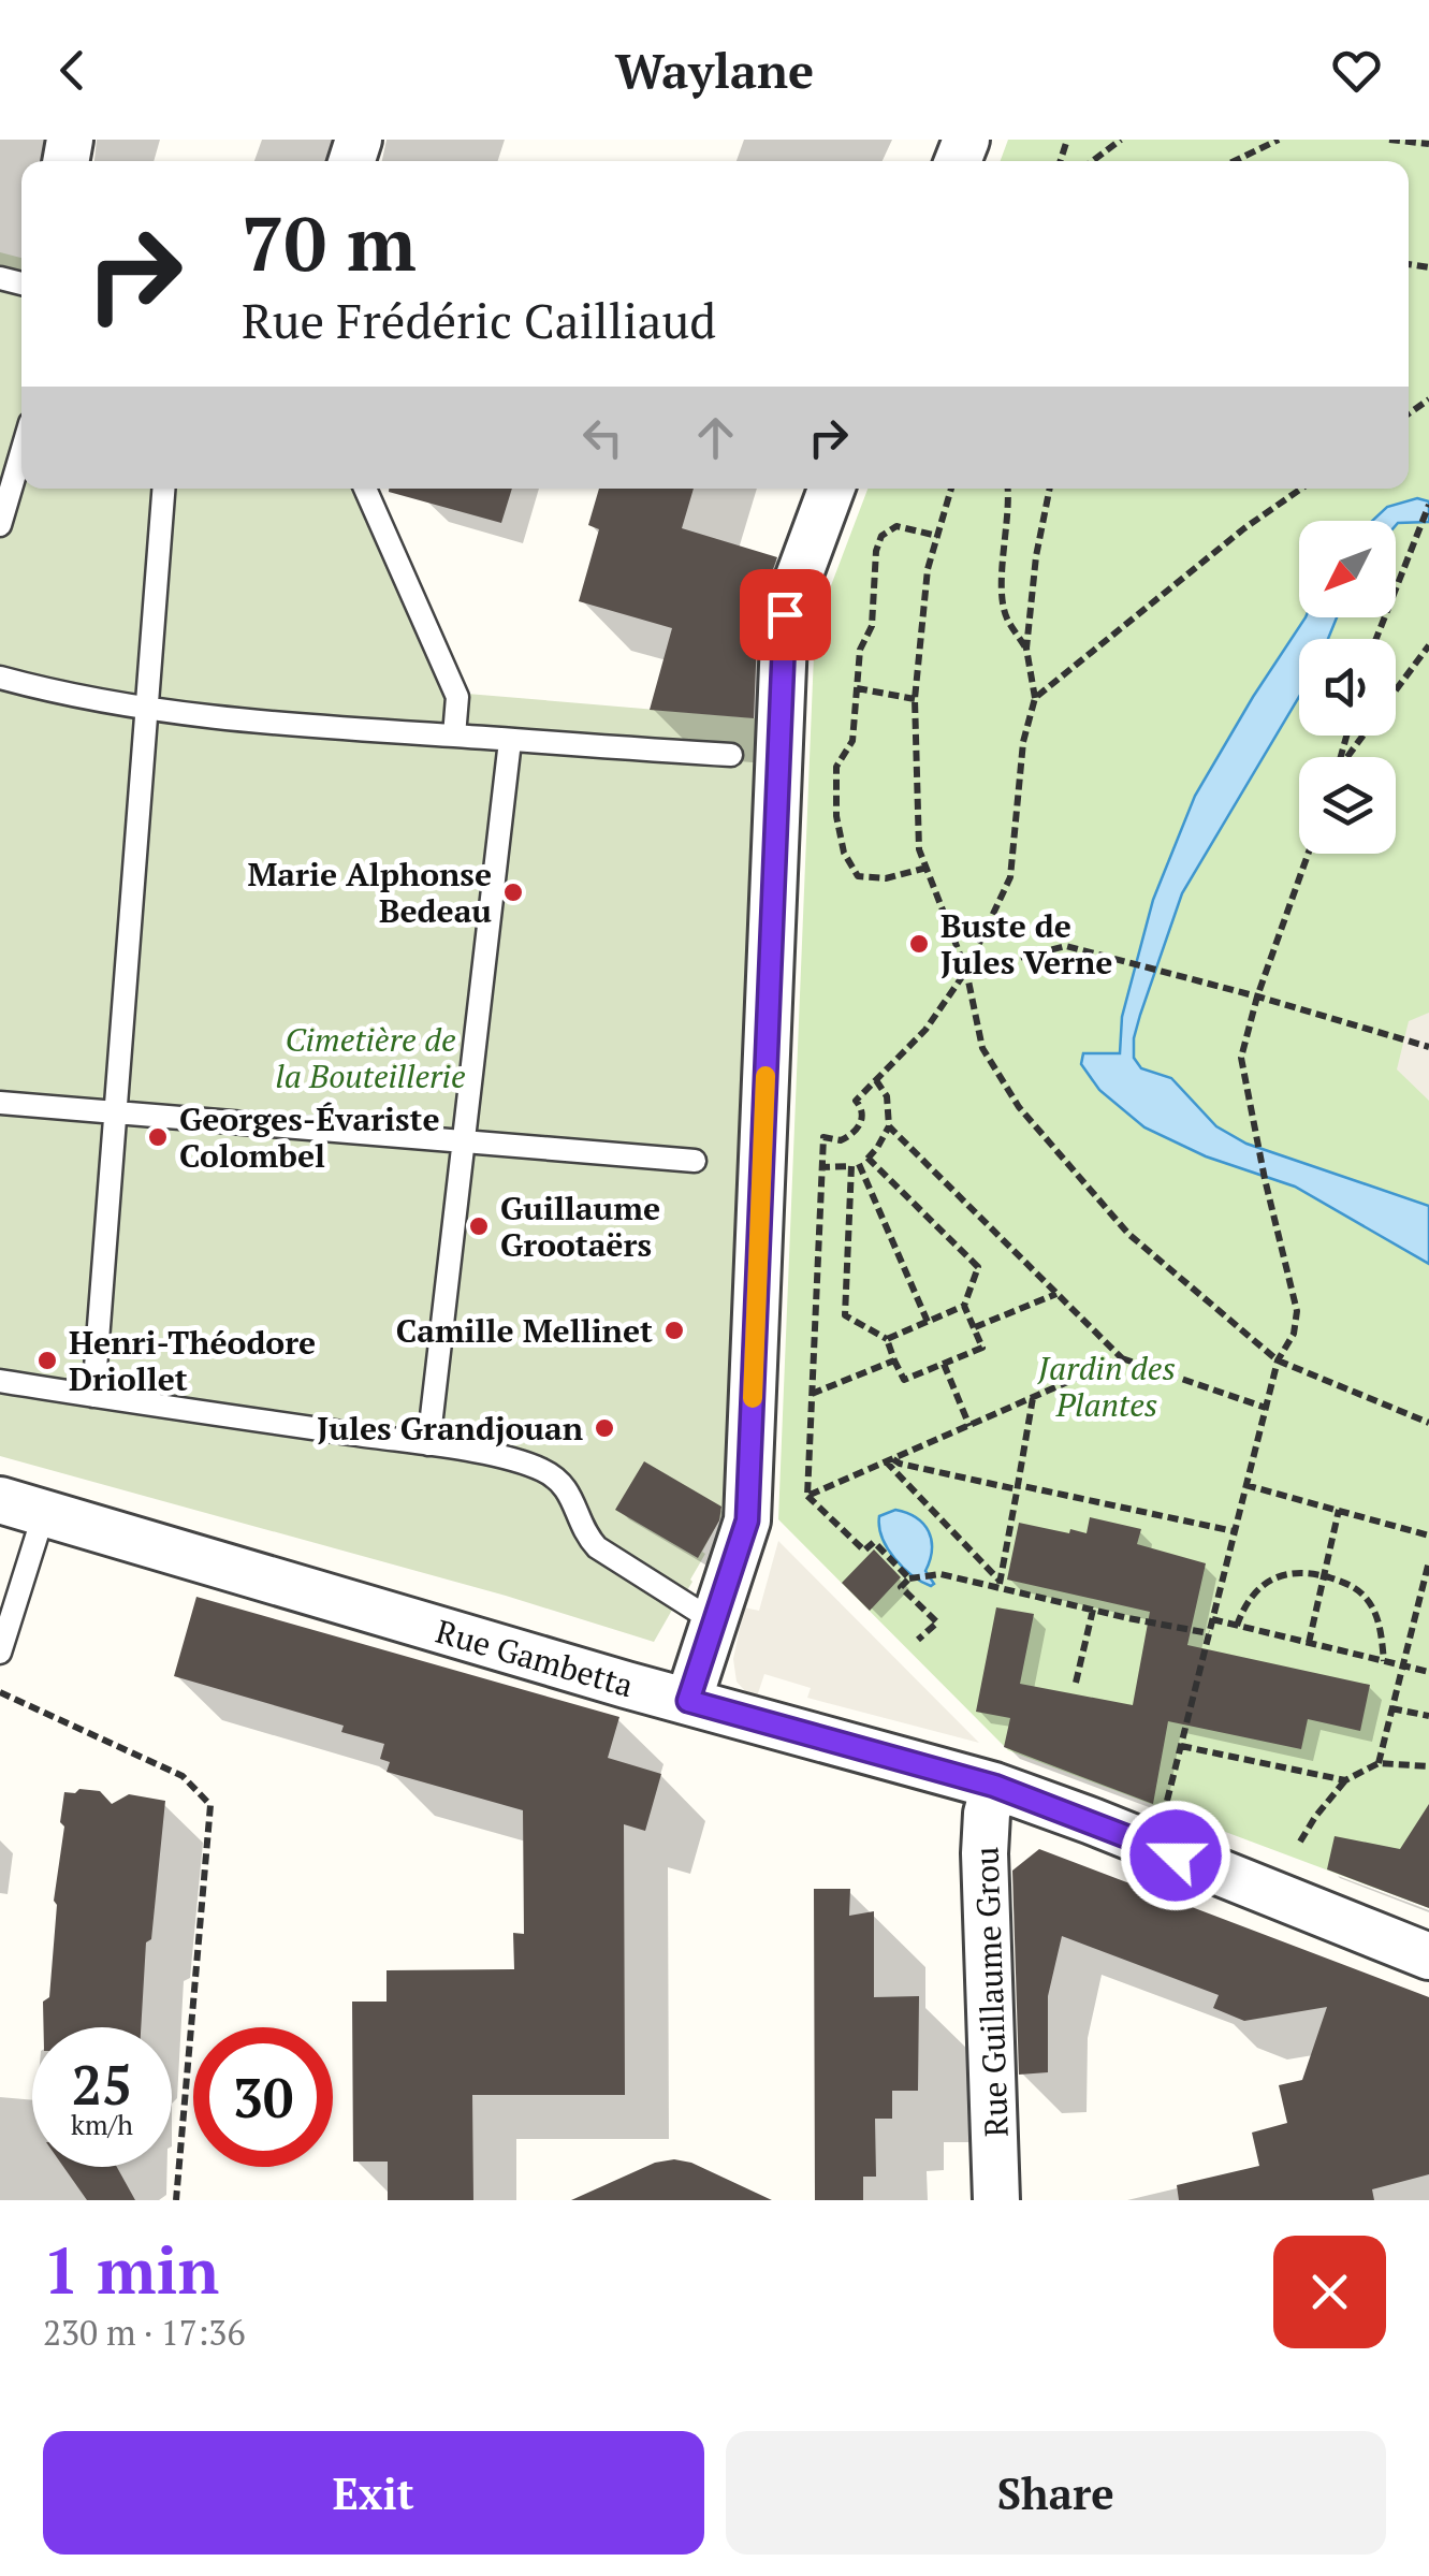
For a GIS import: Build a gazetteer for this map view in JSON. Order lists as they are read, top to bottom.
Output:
{
  "streets": {
    "street": ["Rue Gambetta", "Rue Guillaume Grou"]
  },
  "crossings": [
    ["Rue Gambetta", "Rue Guillaume Grou"]
  ],
  "parks": ["Cimetière de la Bouteillerie", "Jardin des Plantes"],
  "places": [
    "Marie Alphonse Bedeau",
    "Buste de Jules Verne",
    "Georges-Évariste Colombel",
    "Guillaume Grootaërs",
    "Camille Mellinet",
    "Henri-Théodore Driollet",
    "Jules Grandjouan"
  ],
  "north": "bottom left",
  "page": {
    "header": "Waylane",
    "turn": ["70 m", "Rue Frédéric Cailliaud"],
    "speed": "25 km/h",
    "limit": "30",
    "heading": ["1 min", "230 m · 17:36"],
    "buttons": ["Exit", "Share"]
  }
}
